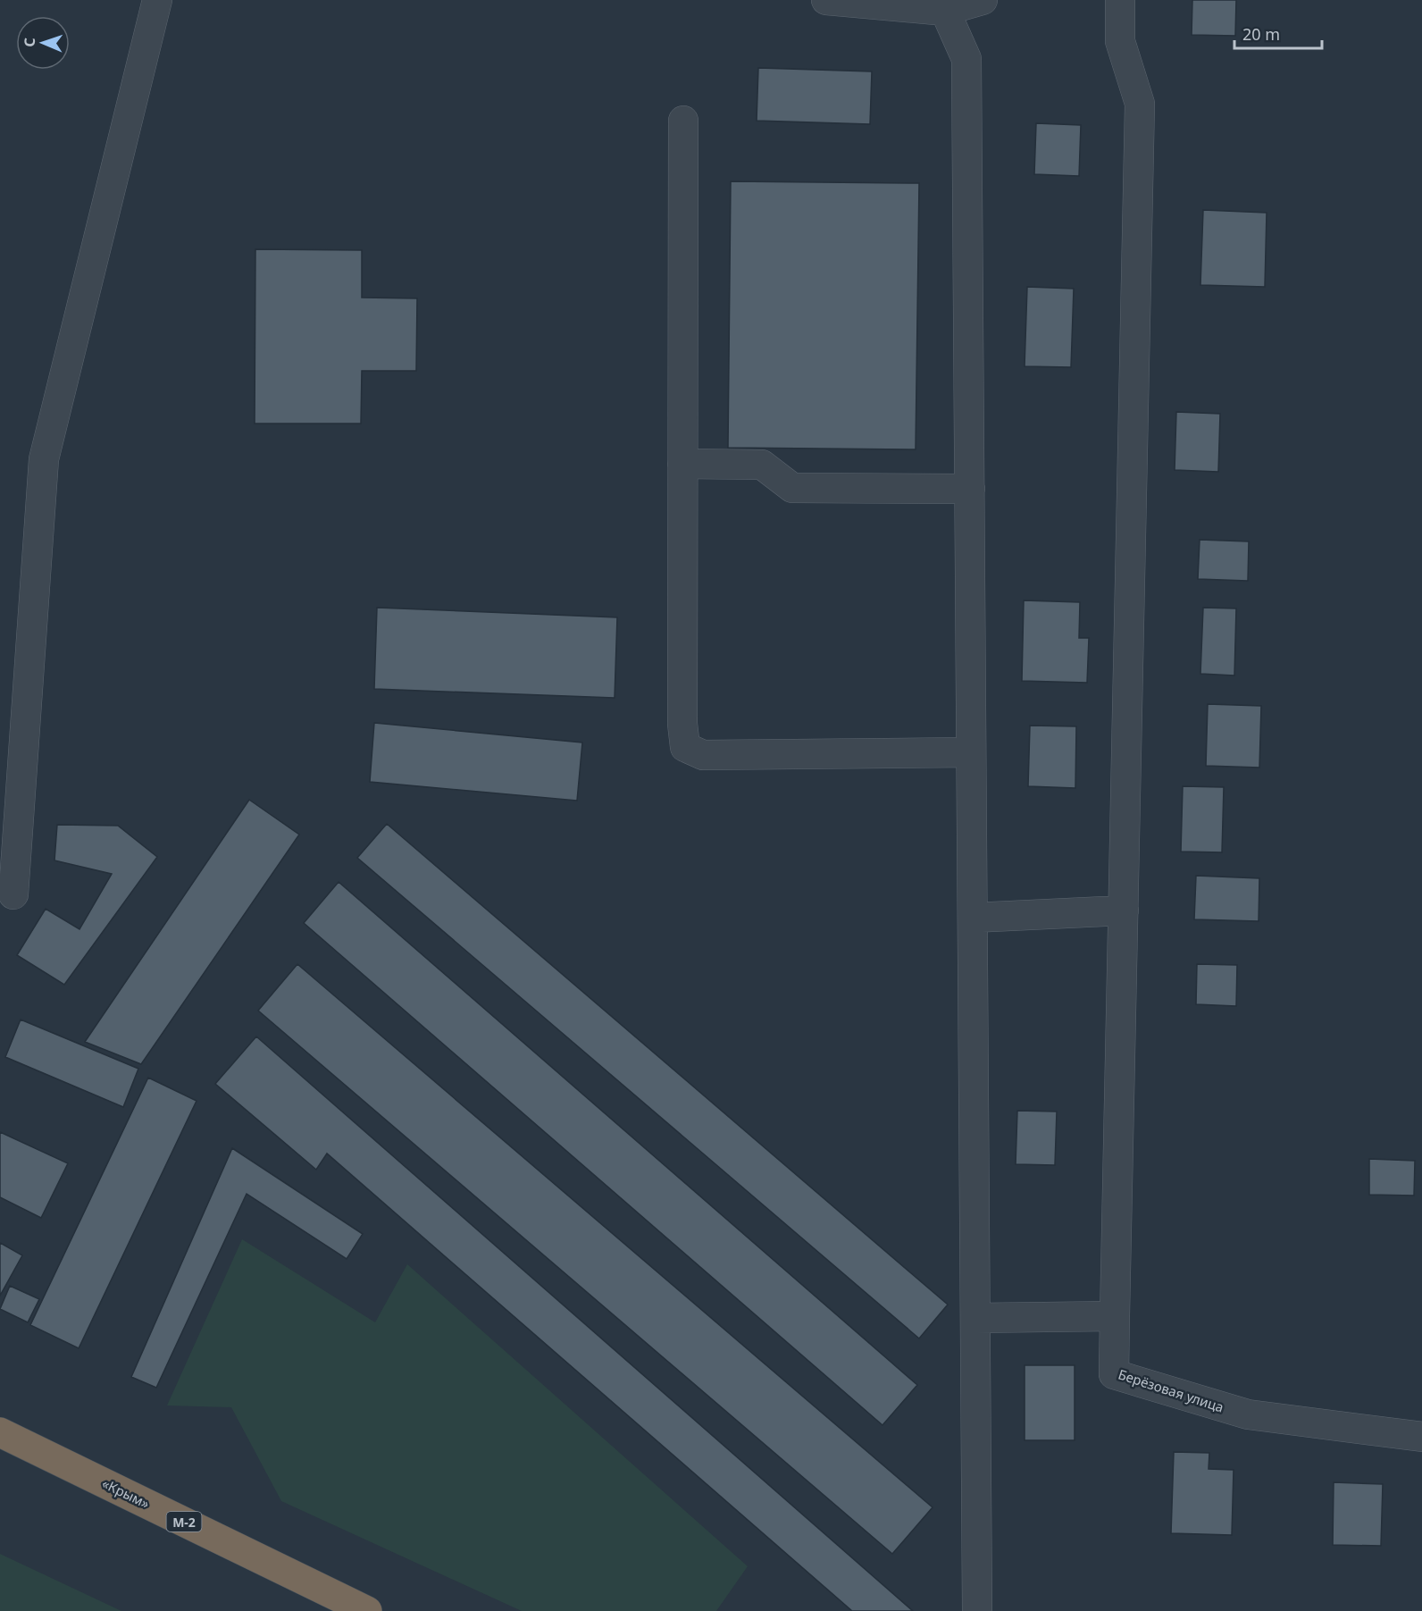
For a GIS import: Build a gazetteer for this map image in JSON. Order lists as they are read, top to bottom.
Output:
{
  "streets": {
    "highway": ["«Крым»", "М-2"],
    "street": ["Берёзовая улица"]
  },
  "scale_bar": "20 m",
  "north": "left"
}
